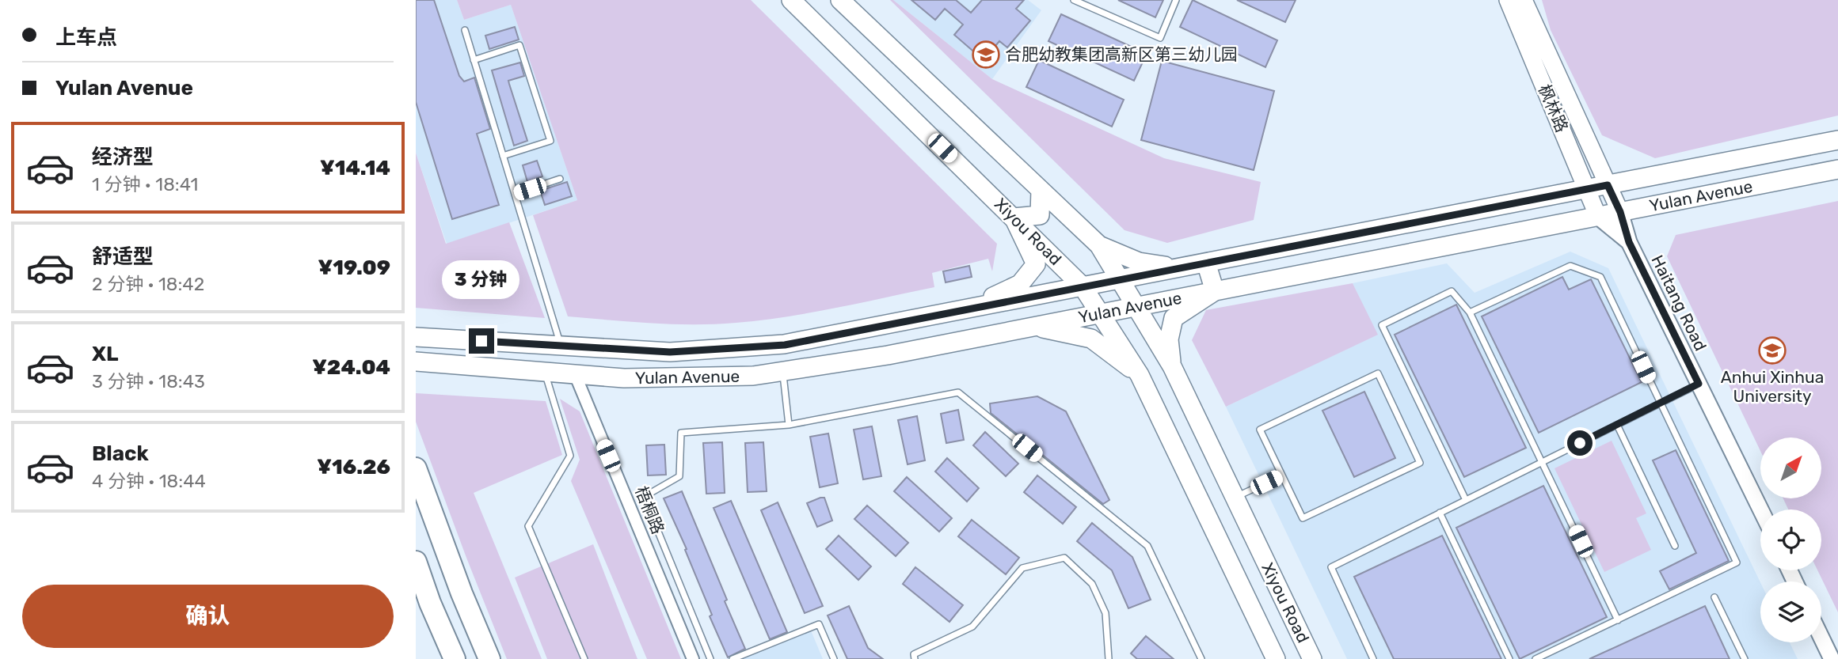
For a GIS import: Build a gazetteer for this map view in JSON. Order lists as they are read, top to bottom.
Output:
{
  "streets": {
    "main road": ["枫林路", "Yulan Avenue", "Xiyou Road"],
    "street": ["Haitang Road", "梧桐路"]
  },
  "crossings": [
    ["枫林路", "Yulan Avenue"],
    ["Yulan Avenue", "Xiyou Road"],
    ["Yulan Avenue", "梧桐路"]
  ],
  "places": {
    "school or university": ["合肥幼教集团高新区第三幼儿园", "Anhui Xinhua University"]
  },
  "north": "top right",
  "page": {
    "banner": ["上车点", "Yulan Avenue"],
    "list": [
      {
        "name": "经济型",
        "note": "1 分钟 · 18:41",
        "value": "¥14.14"
      },
      {
        "name": "舒适型",
        "note": "2 分钟 · 18:42",
        "value": "¥19.09"
      },
      {
        "name": "XL",
        "note": "3 分钟 · 18:43",
        "value": "¥24.04"
      },
      {
        "name": "Black",
        "note": "4 分钟 · 18:44",
        "value": "¥16.26"
      }
    ],
    "bubble": "3 分钟",
    "buttons": "确认"
  }
}
